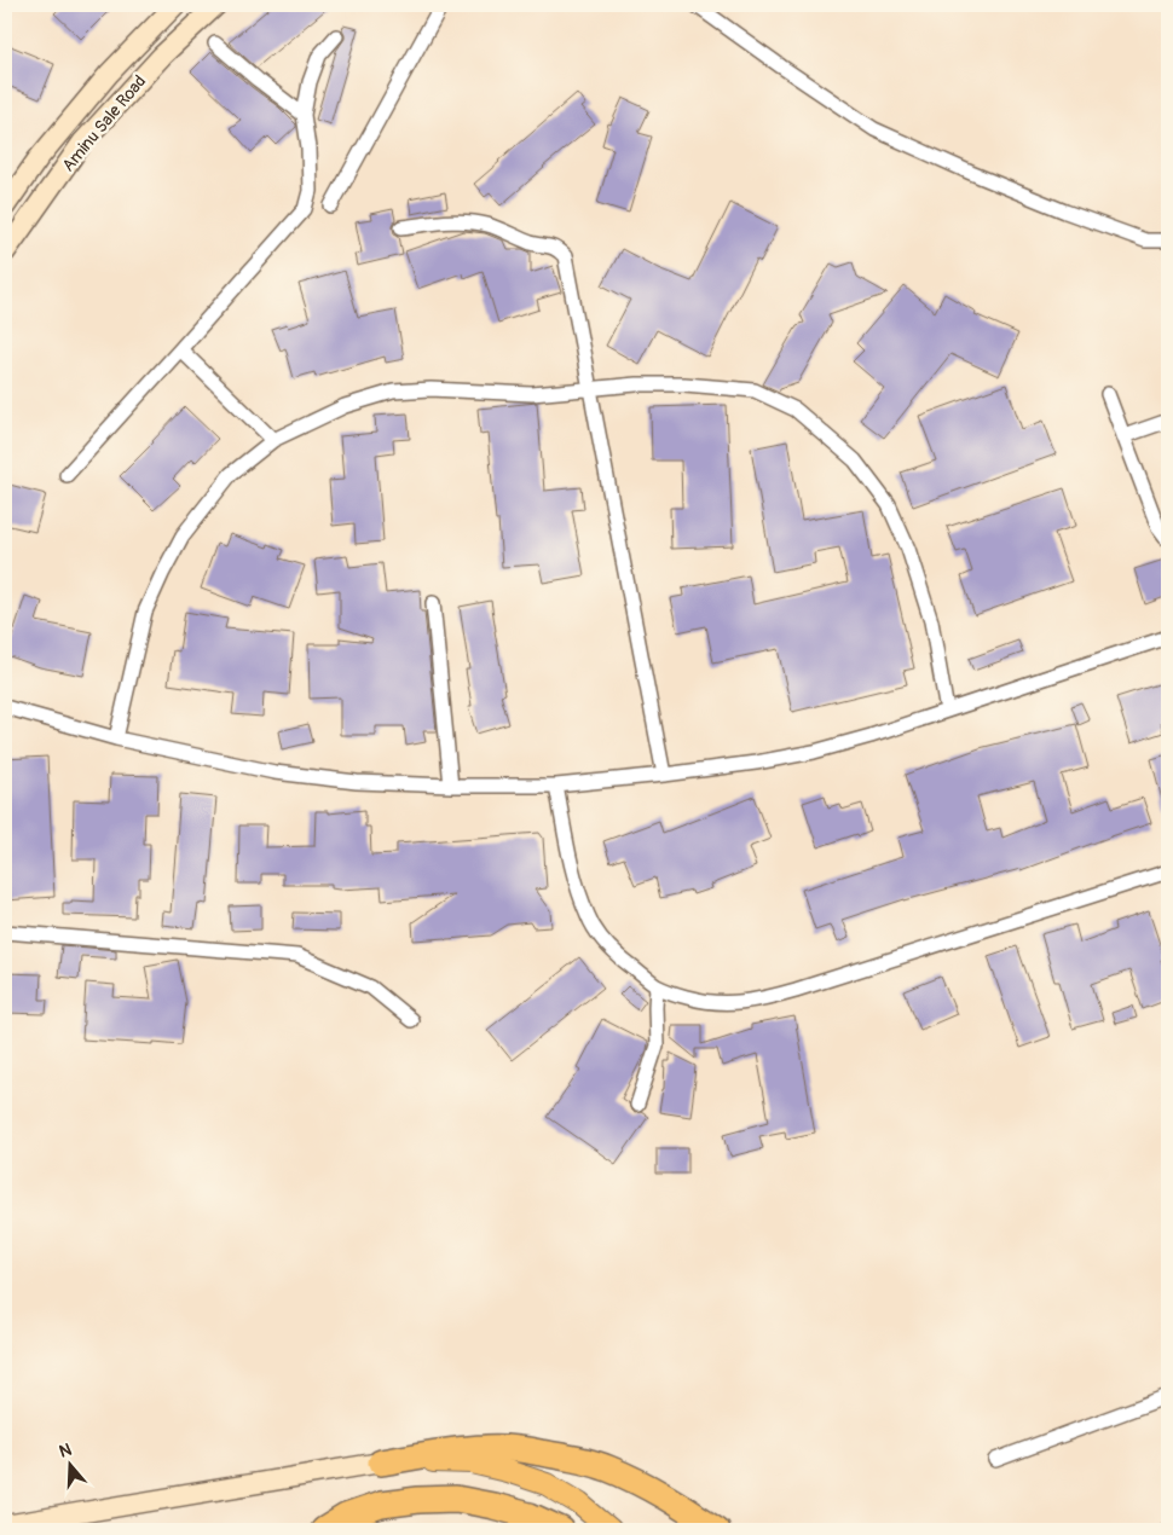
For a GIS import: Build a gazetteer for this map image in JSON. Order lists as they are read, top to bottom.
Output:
{
  "streets": {
    "street": ["Aminu Sale Road"]
  },
  "north": "top"
}
